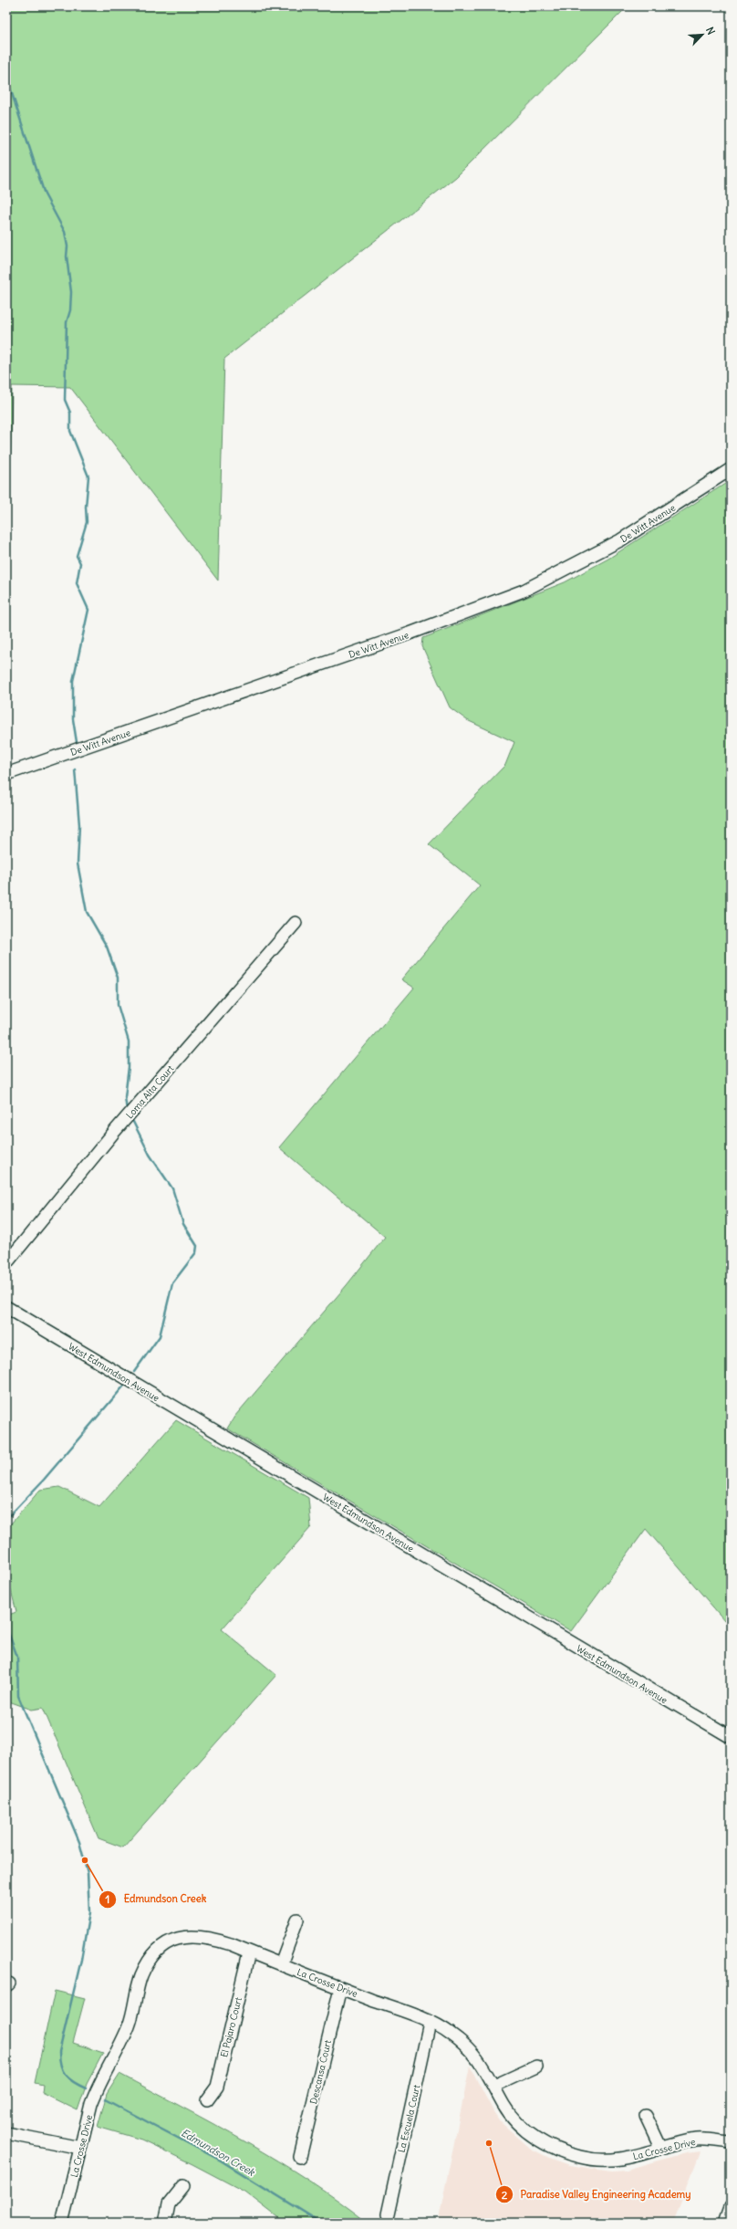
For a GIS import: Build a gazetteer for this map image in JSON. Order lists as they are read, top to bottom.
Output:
{
  "streets": {
    "street": [
      "De Witt Avenue",
      "Loma Alta Court",
      "West Edmundson Avenue",
      "La Crosse Drive",
      "El Pajaro Court",
      "Descansa Court",
      "La Escuela Court"
    ]
  },
  "crossings": [
    ["La Crosse Drive", "El Pajaro Court"],
    ["La Crosse Drive", "Descansa Court"],
    ["La Crosse Drive", "La Escuela Court"]
  ],
  "water": ["Edmundson Creek"],
  "places": ["Edmundson Creek", "Paradise Valley Engineering Academy"],
  "north": "top right"
}
